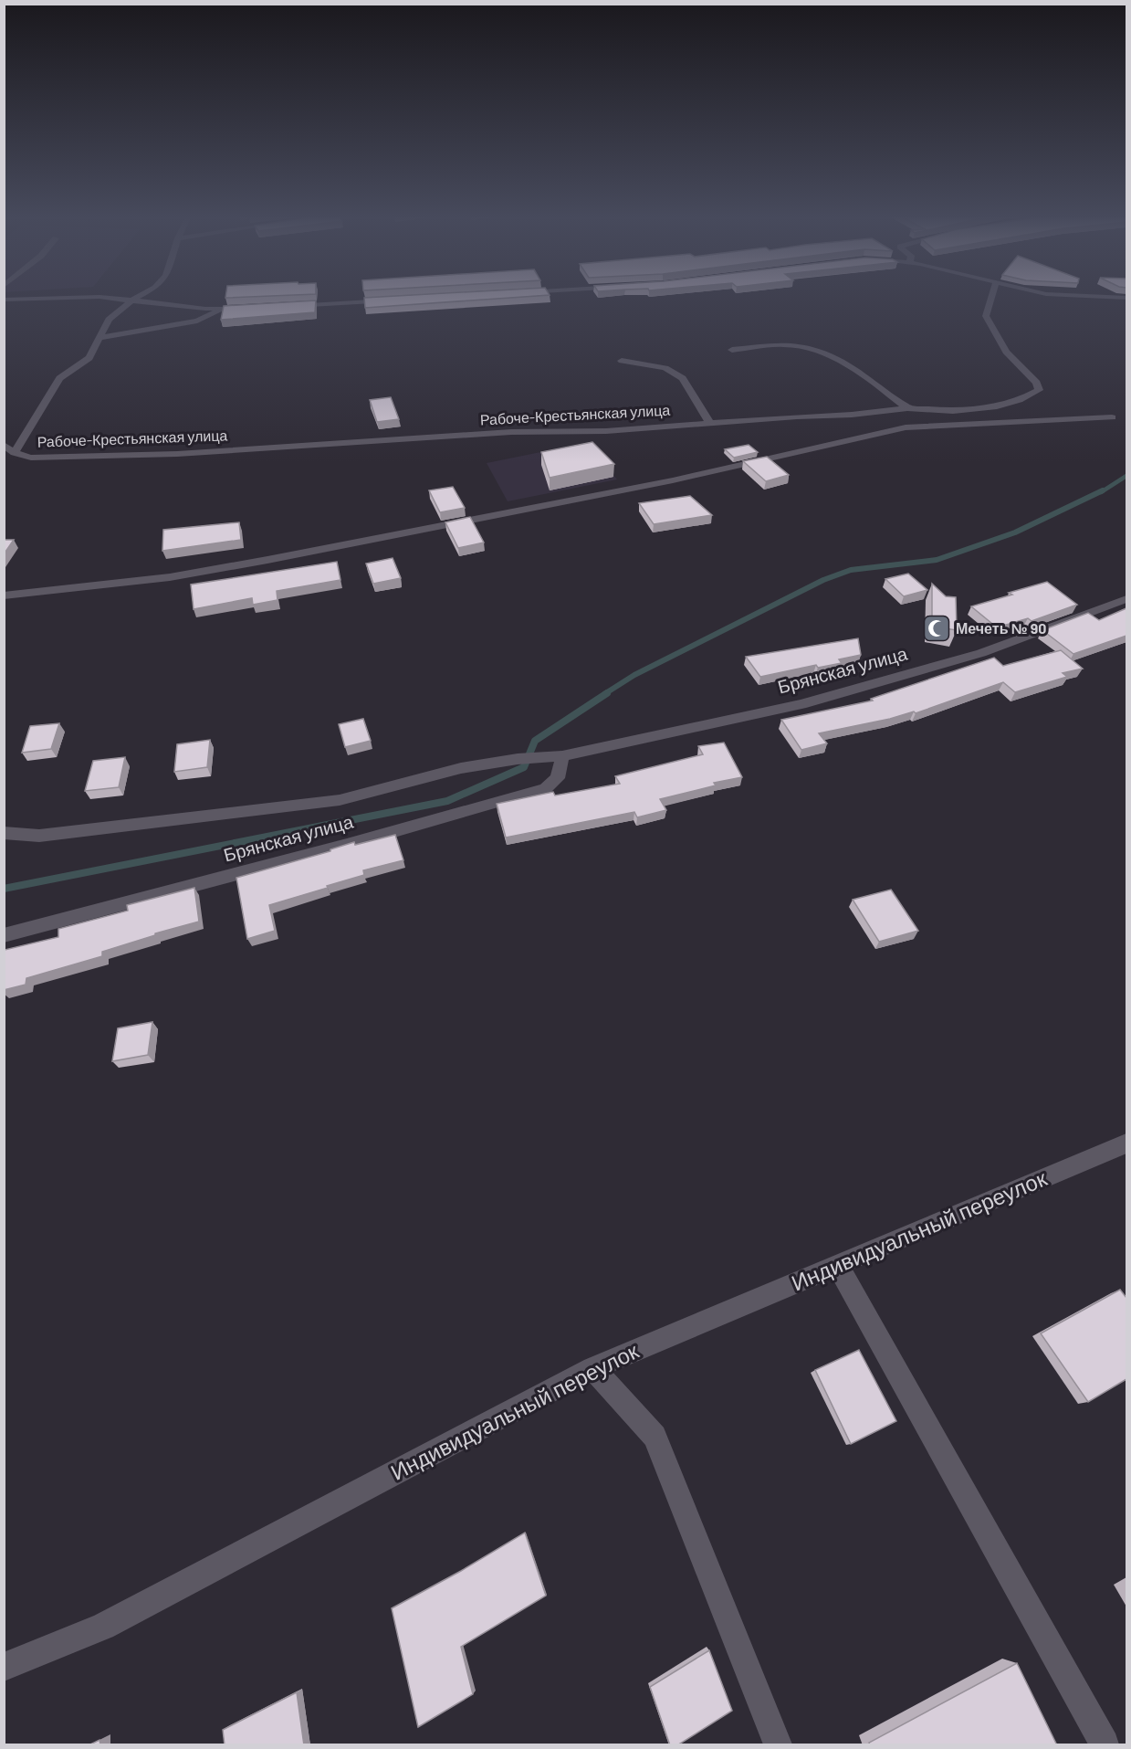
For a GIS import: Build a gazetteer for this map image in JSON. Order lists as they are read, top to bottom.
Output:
{
  "streets": {
    "street": ["Рабоче-Крестьянская улица", "Брянская улица", "Индивидуальный переулок"]
  },
  "places": {
    "mosque": ["Мечеть № 90"]
  }
}
